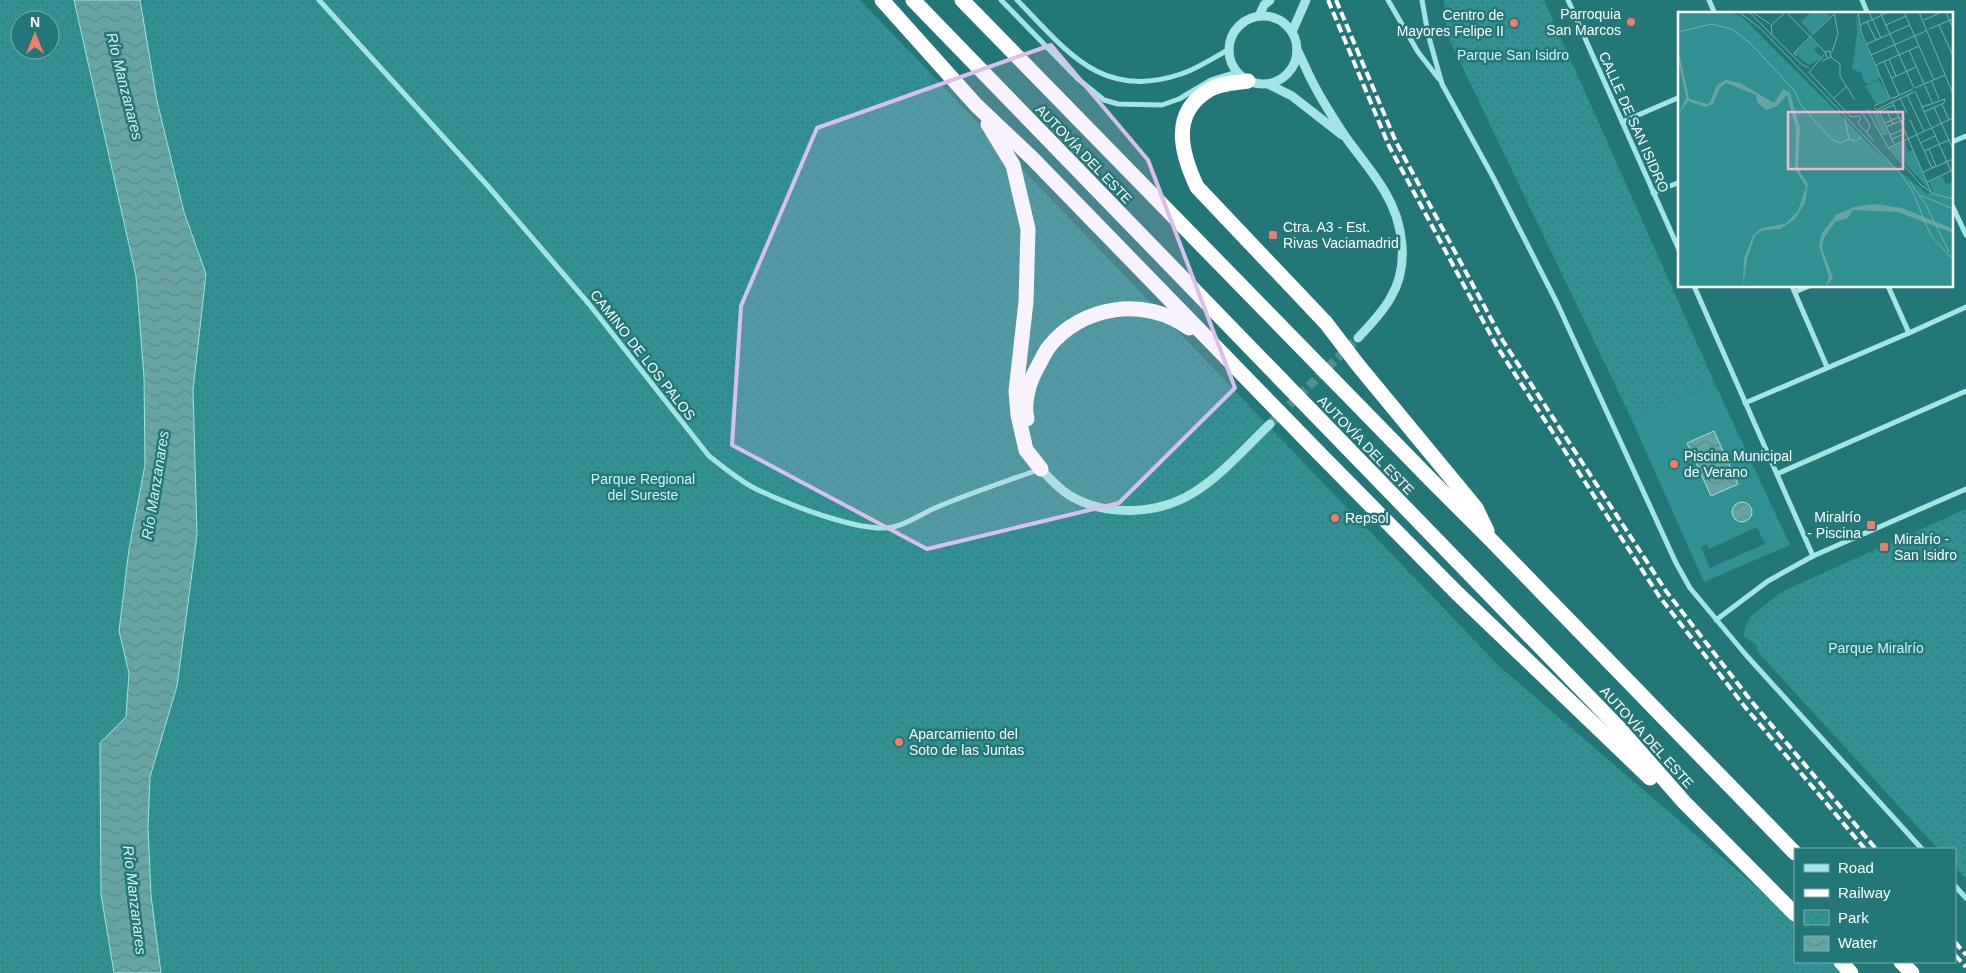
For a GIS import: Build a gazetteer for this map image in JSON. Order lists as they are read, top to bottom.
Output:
{
  "streets": {
    "highway": ["AUTOVÍA DEL ESTE"],
    "street": ["CALLE DE SAN ISIDRO", "CAMINO DE LOS PALOS"]
  },
  "water": ["Río Manzanares"],
  "parks": ["Parque San Isidro", "Parque Regional del Sureste", "Parque Miralrío"],
  "places": {
    "other": [
      "Parroquia San Marcos",
      "Centro de Mayores Felipe II",
      "Piscina Municipal de Verano",
      "Repsol",
      "Aparcamiento del Soto de las Juntas"
    ],
    "transit": ["Ctra. A3 - Est. Rivas Vaciamadrid", "Miralrío - Piscina", "Miralrío - San Isidro"]
  },
  "legend": [
    "Road",
    "Railway",
    "Park",
    "Water"
  ],
  "north": "top"
}
